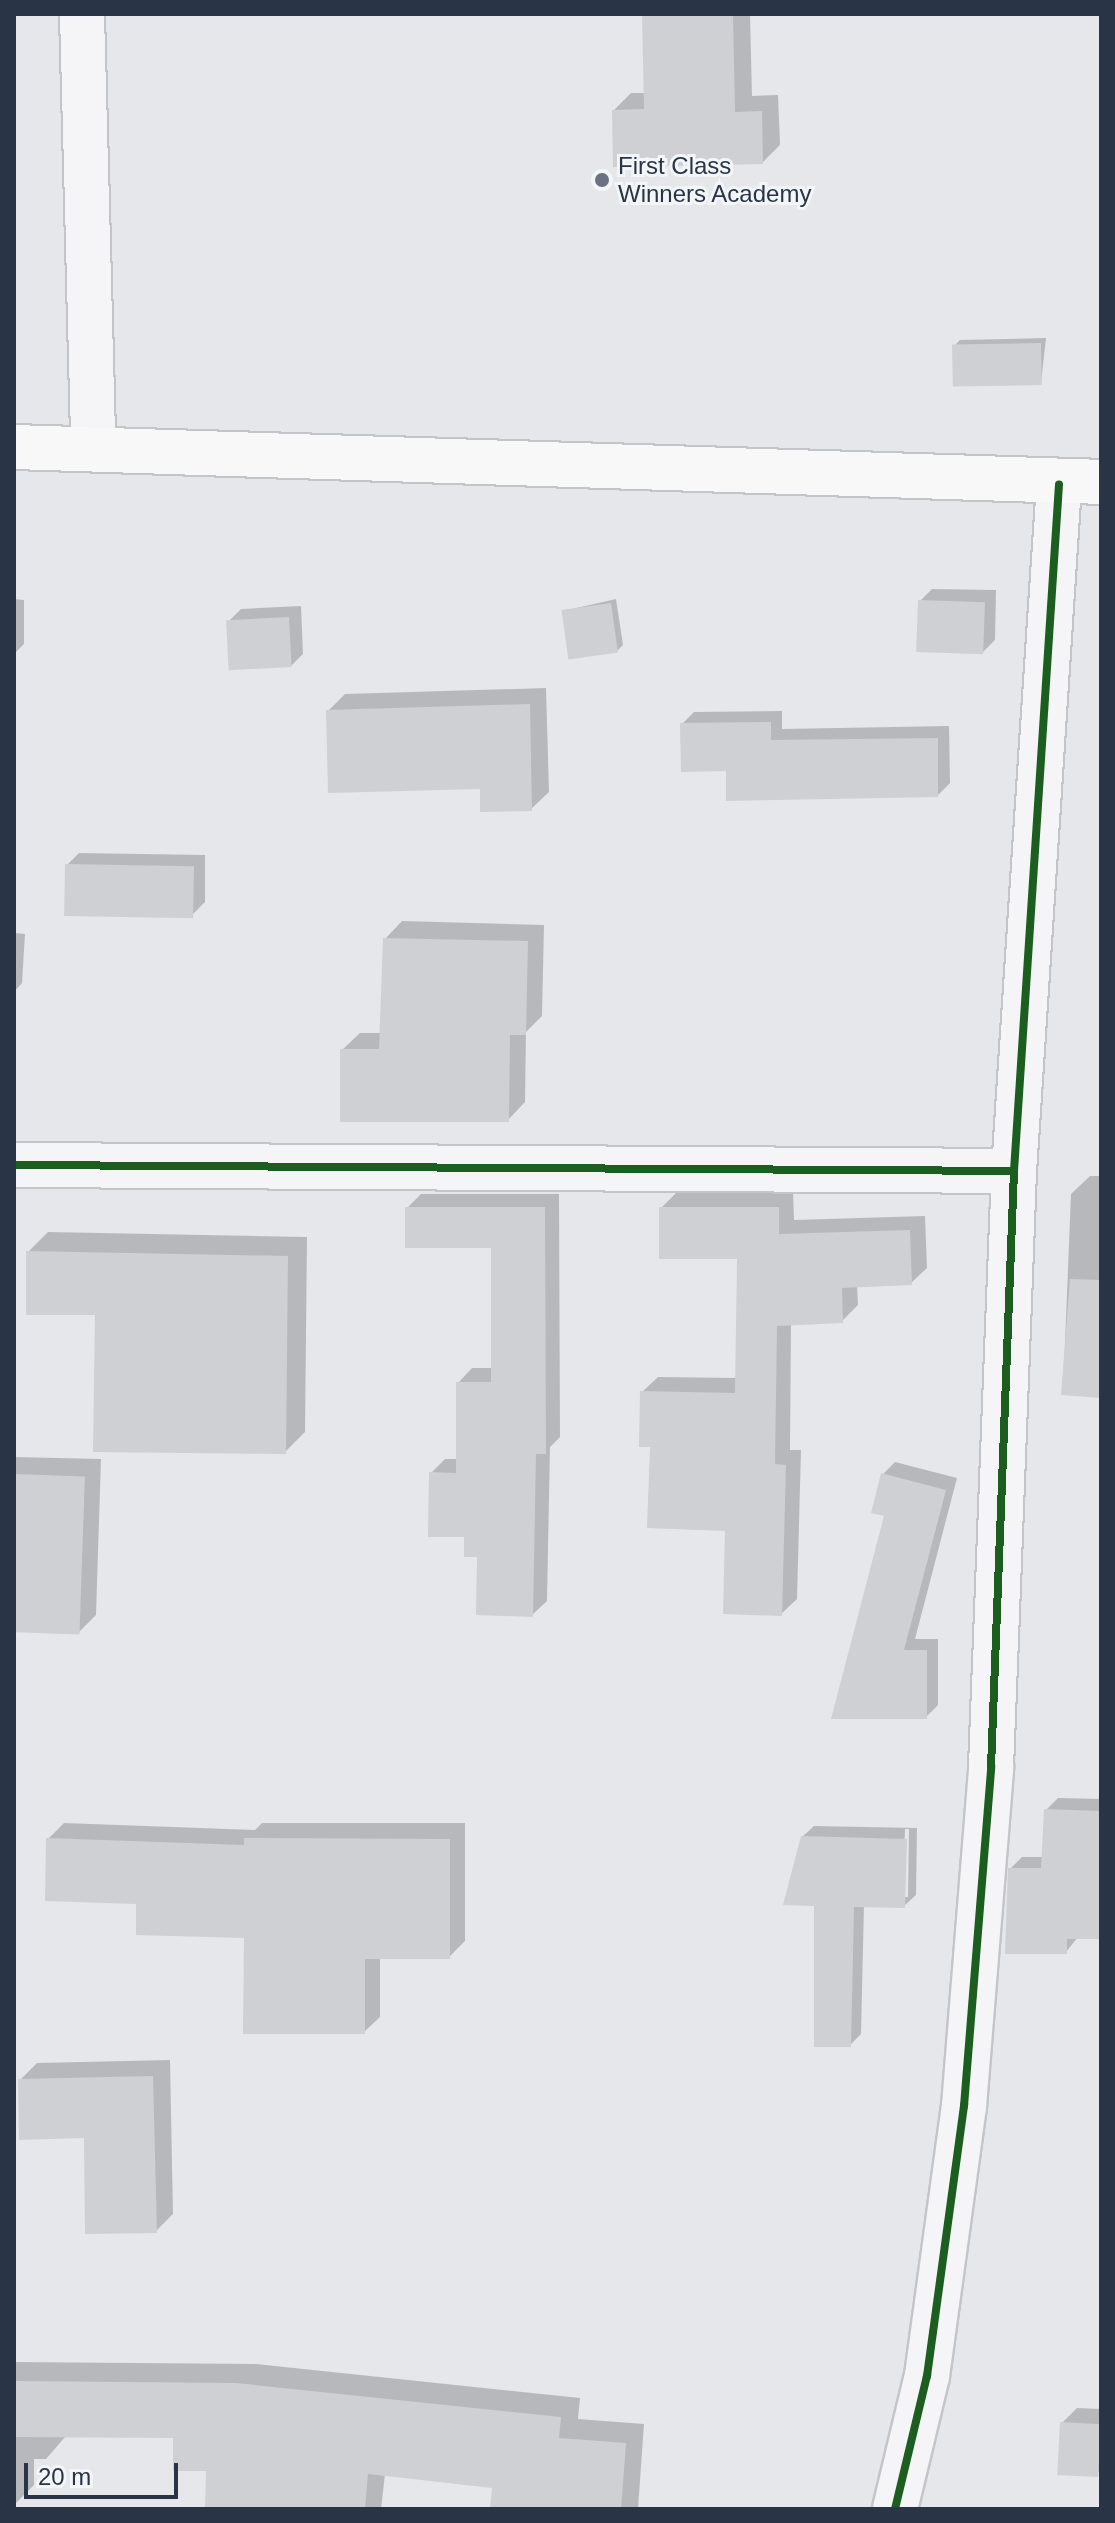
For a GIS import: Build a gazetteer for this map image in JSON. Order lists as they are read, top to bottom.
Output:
{
  "places": ["First Class Winners Academy"],
  "scale_bar": "20 m"
}
